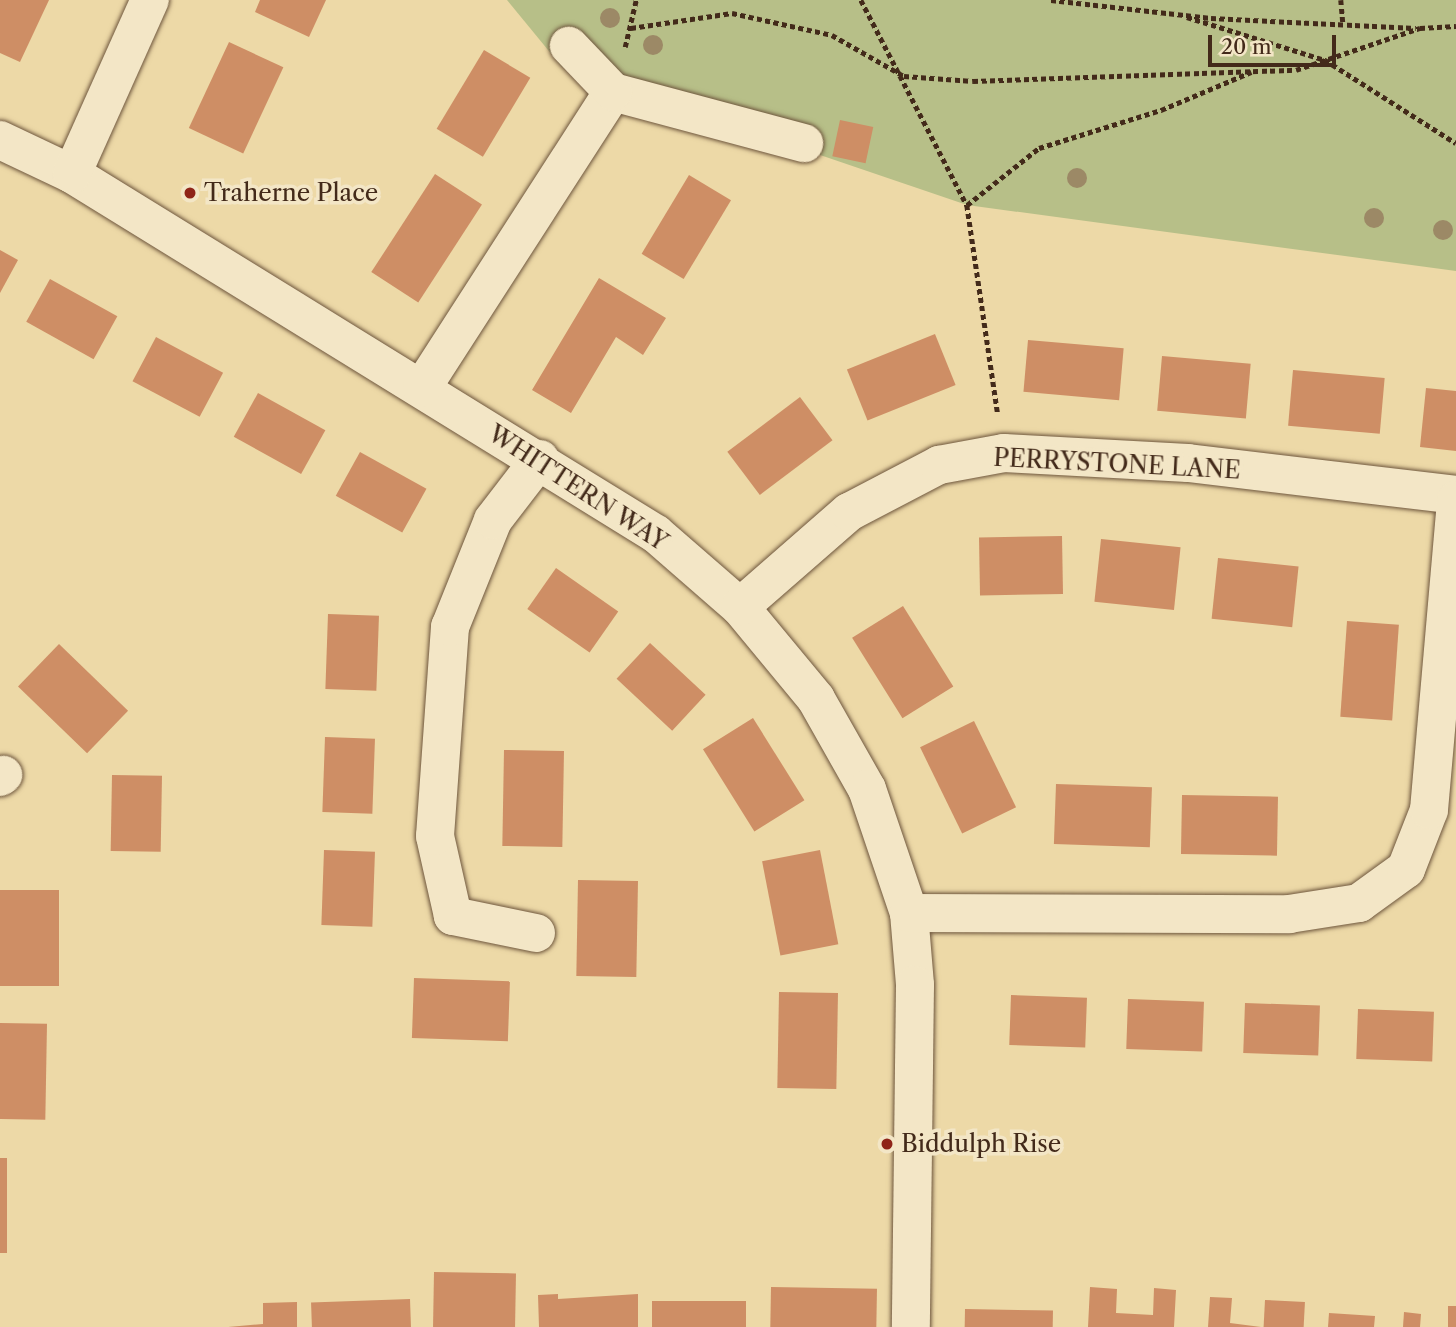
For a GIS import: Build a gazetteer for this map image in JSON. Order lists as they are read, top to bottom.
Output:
{
  "streets": {
    "street": ["PERRYSTONE LANE", "WHITTERN WAY"]
  },
  "crossings": [
    ["PERRYSTONE LANE", "WHITTERN WAY"]
  ],
  "places": ["Traherne Place", "Biddulph Rise"],
  "scale_bar": "20 m"
}
